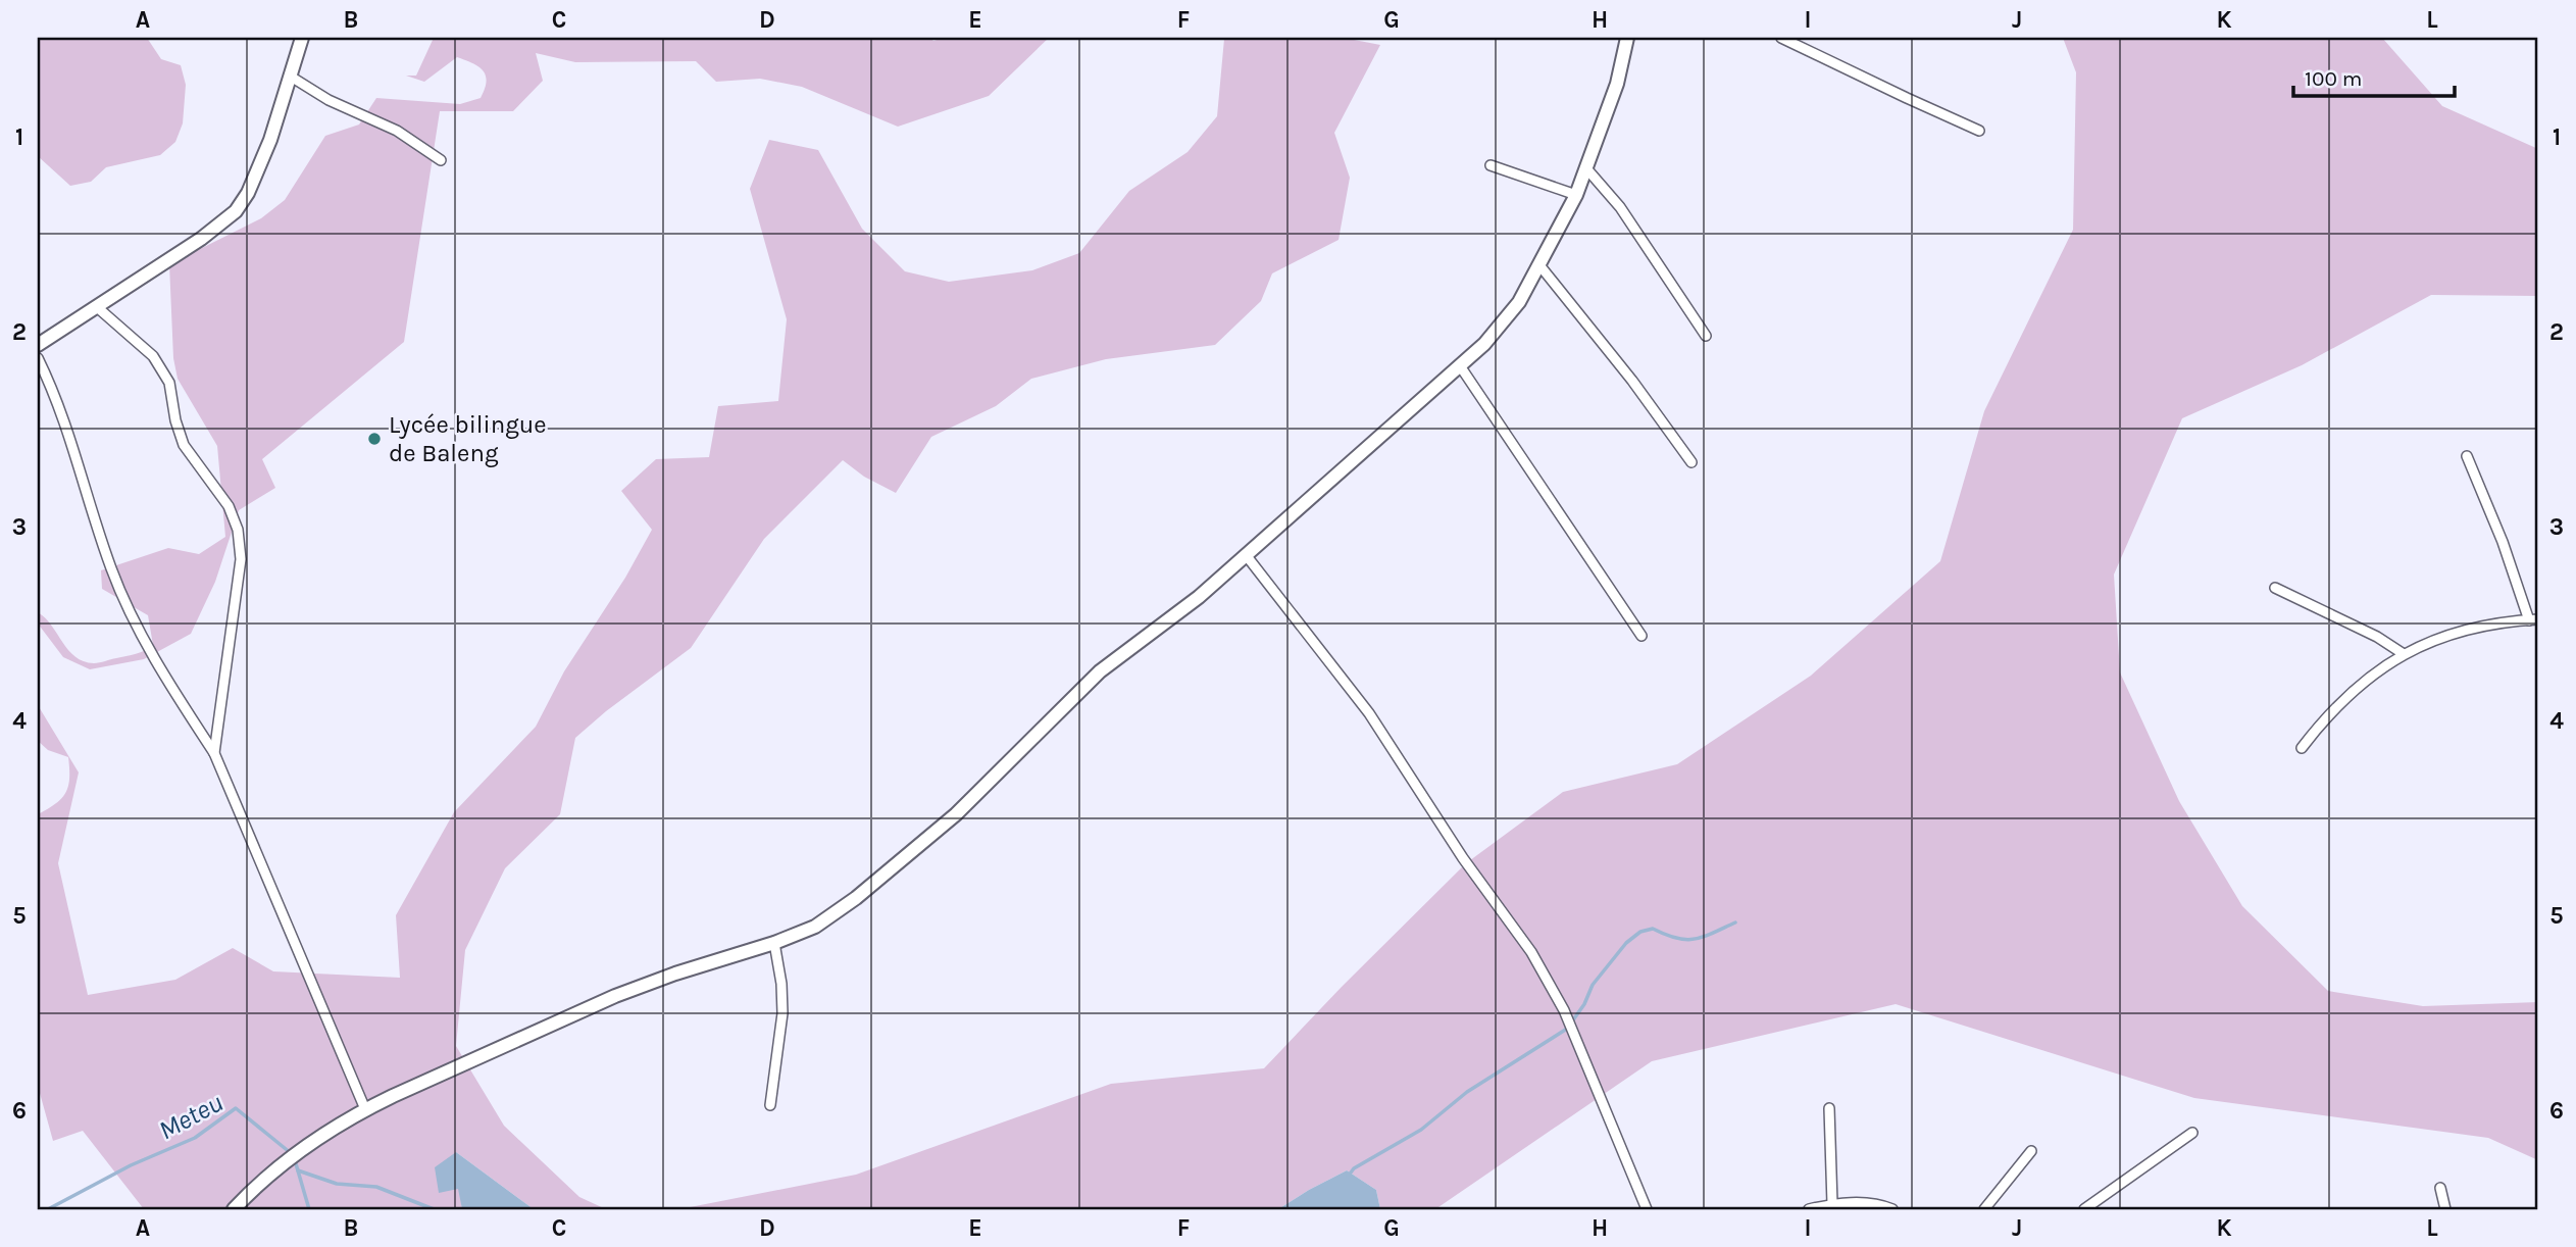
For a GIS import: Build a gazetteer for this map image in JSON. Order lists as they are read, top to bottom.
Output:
{
  "water": ["Meteu"],
  "places": ["Lycée bilingue de Baleng"],
  "scale_bar": "100 m",
  "grid": {
    "columns": [
      "A",
      "B",
      "C",
      "D",
      "E",
      "F",
      "G",
      "H",
      "I",
      "J",
      "K",
      "L"
    ],
    "rows": [
      "1",
      "2",
      "3",
      "4",
      "5",
      "6"
    ]
  }
}
